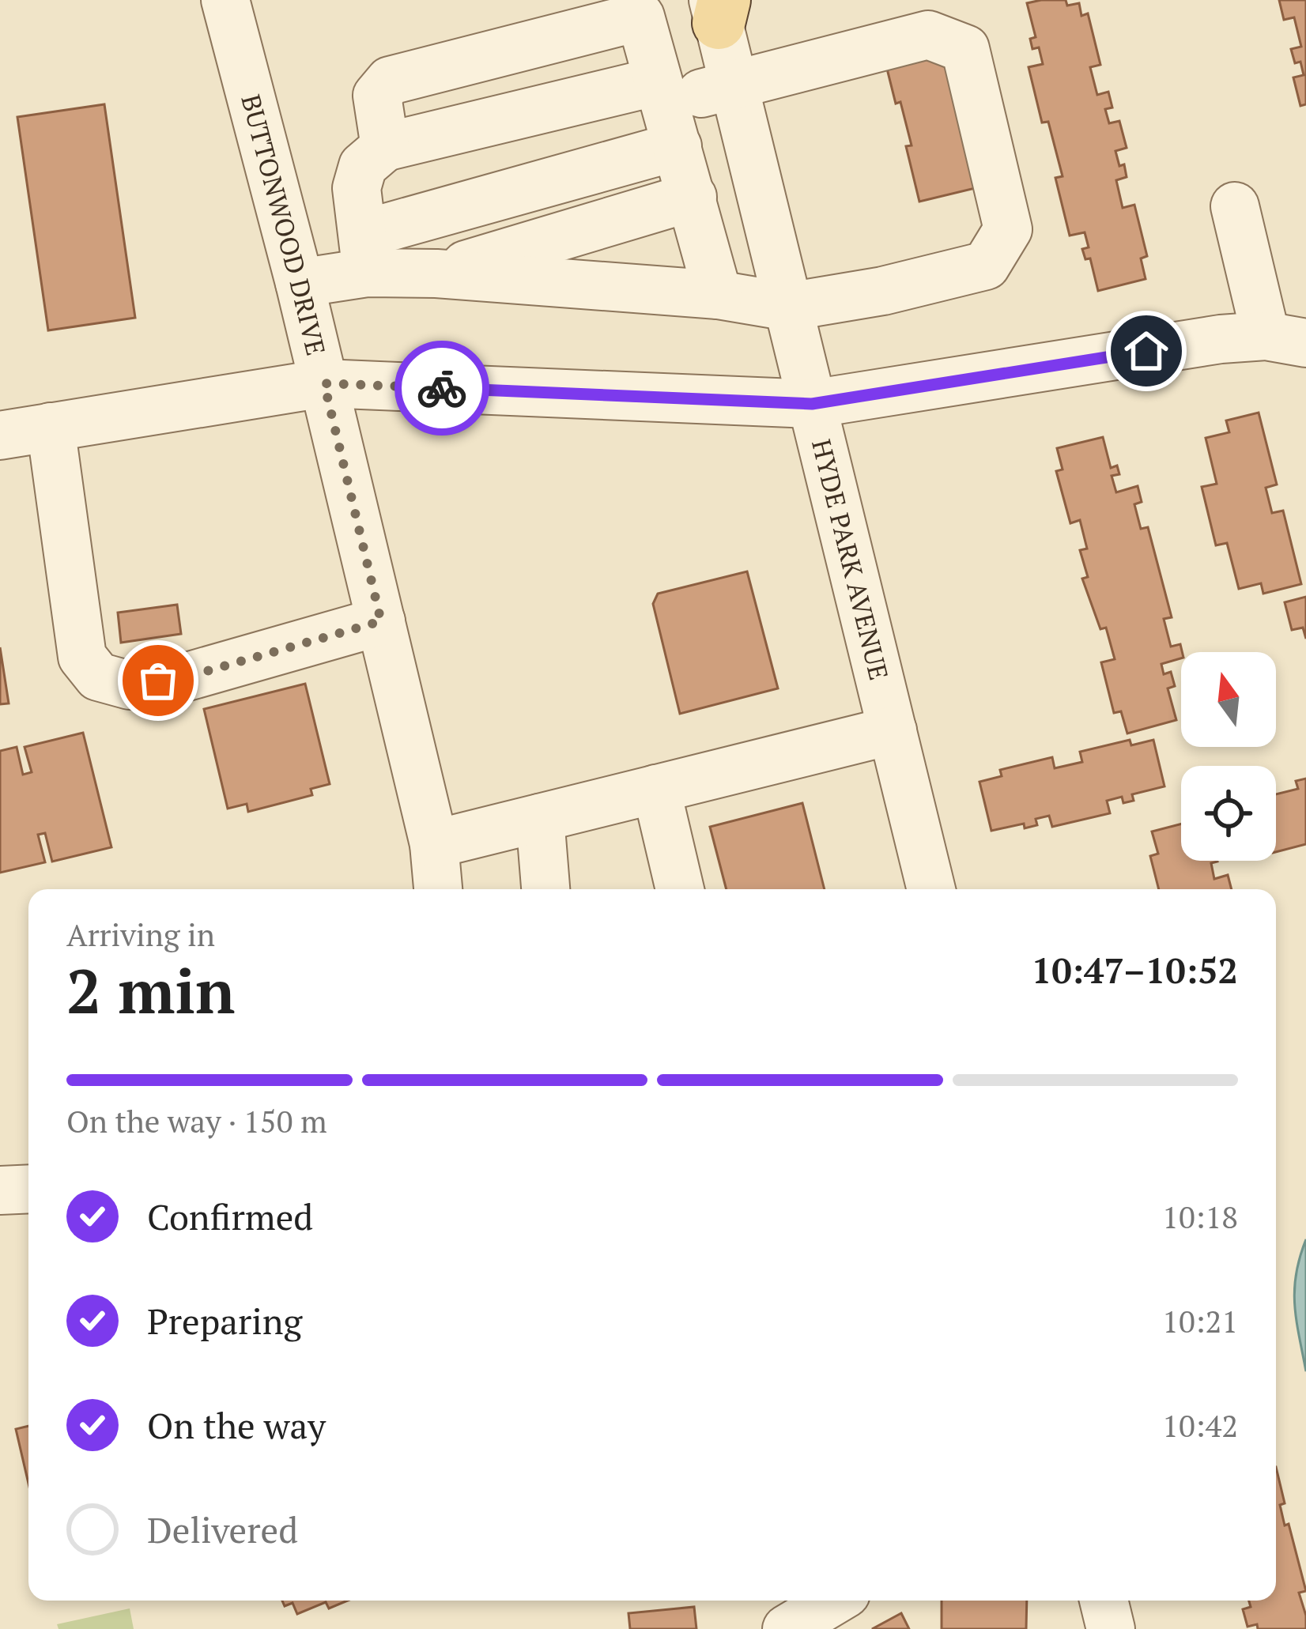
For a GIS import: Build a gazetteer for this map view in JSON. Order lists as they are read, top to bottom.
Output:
{
  "streets": {
    "street": ["BUTTONWOOD DRIVE", "HYDE PARK AVENUE"]
  },
  "north": "top",
  "page": {
    "heading": ["2 min", "Arriving in", "10:47–10:52"],
    "bar": "On the way · 150 m",
    "list": [
      ["Confirmed", "10:18"],
      ["Preparing", "10:21"],
      ["On the way", "10:42"],
      "Delivered"
    ]
  }
}
